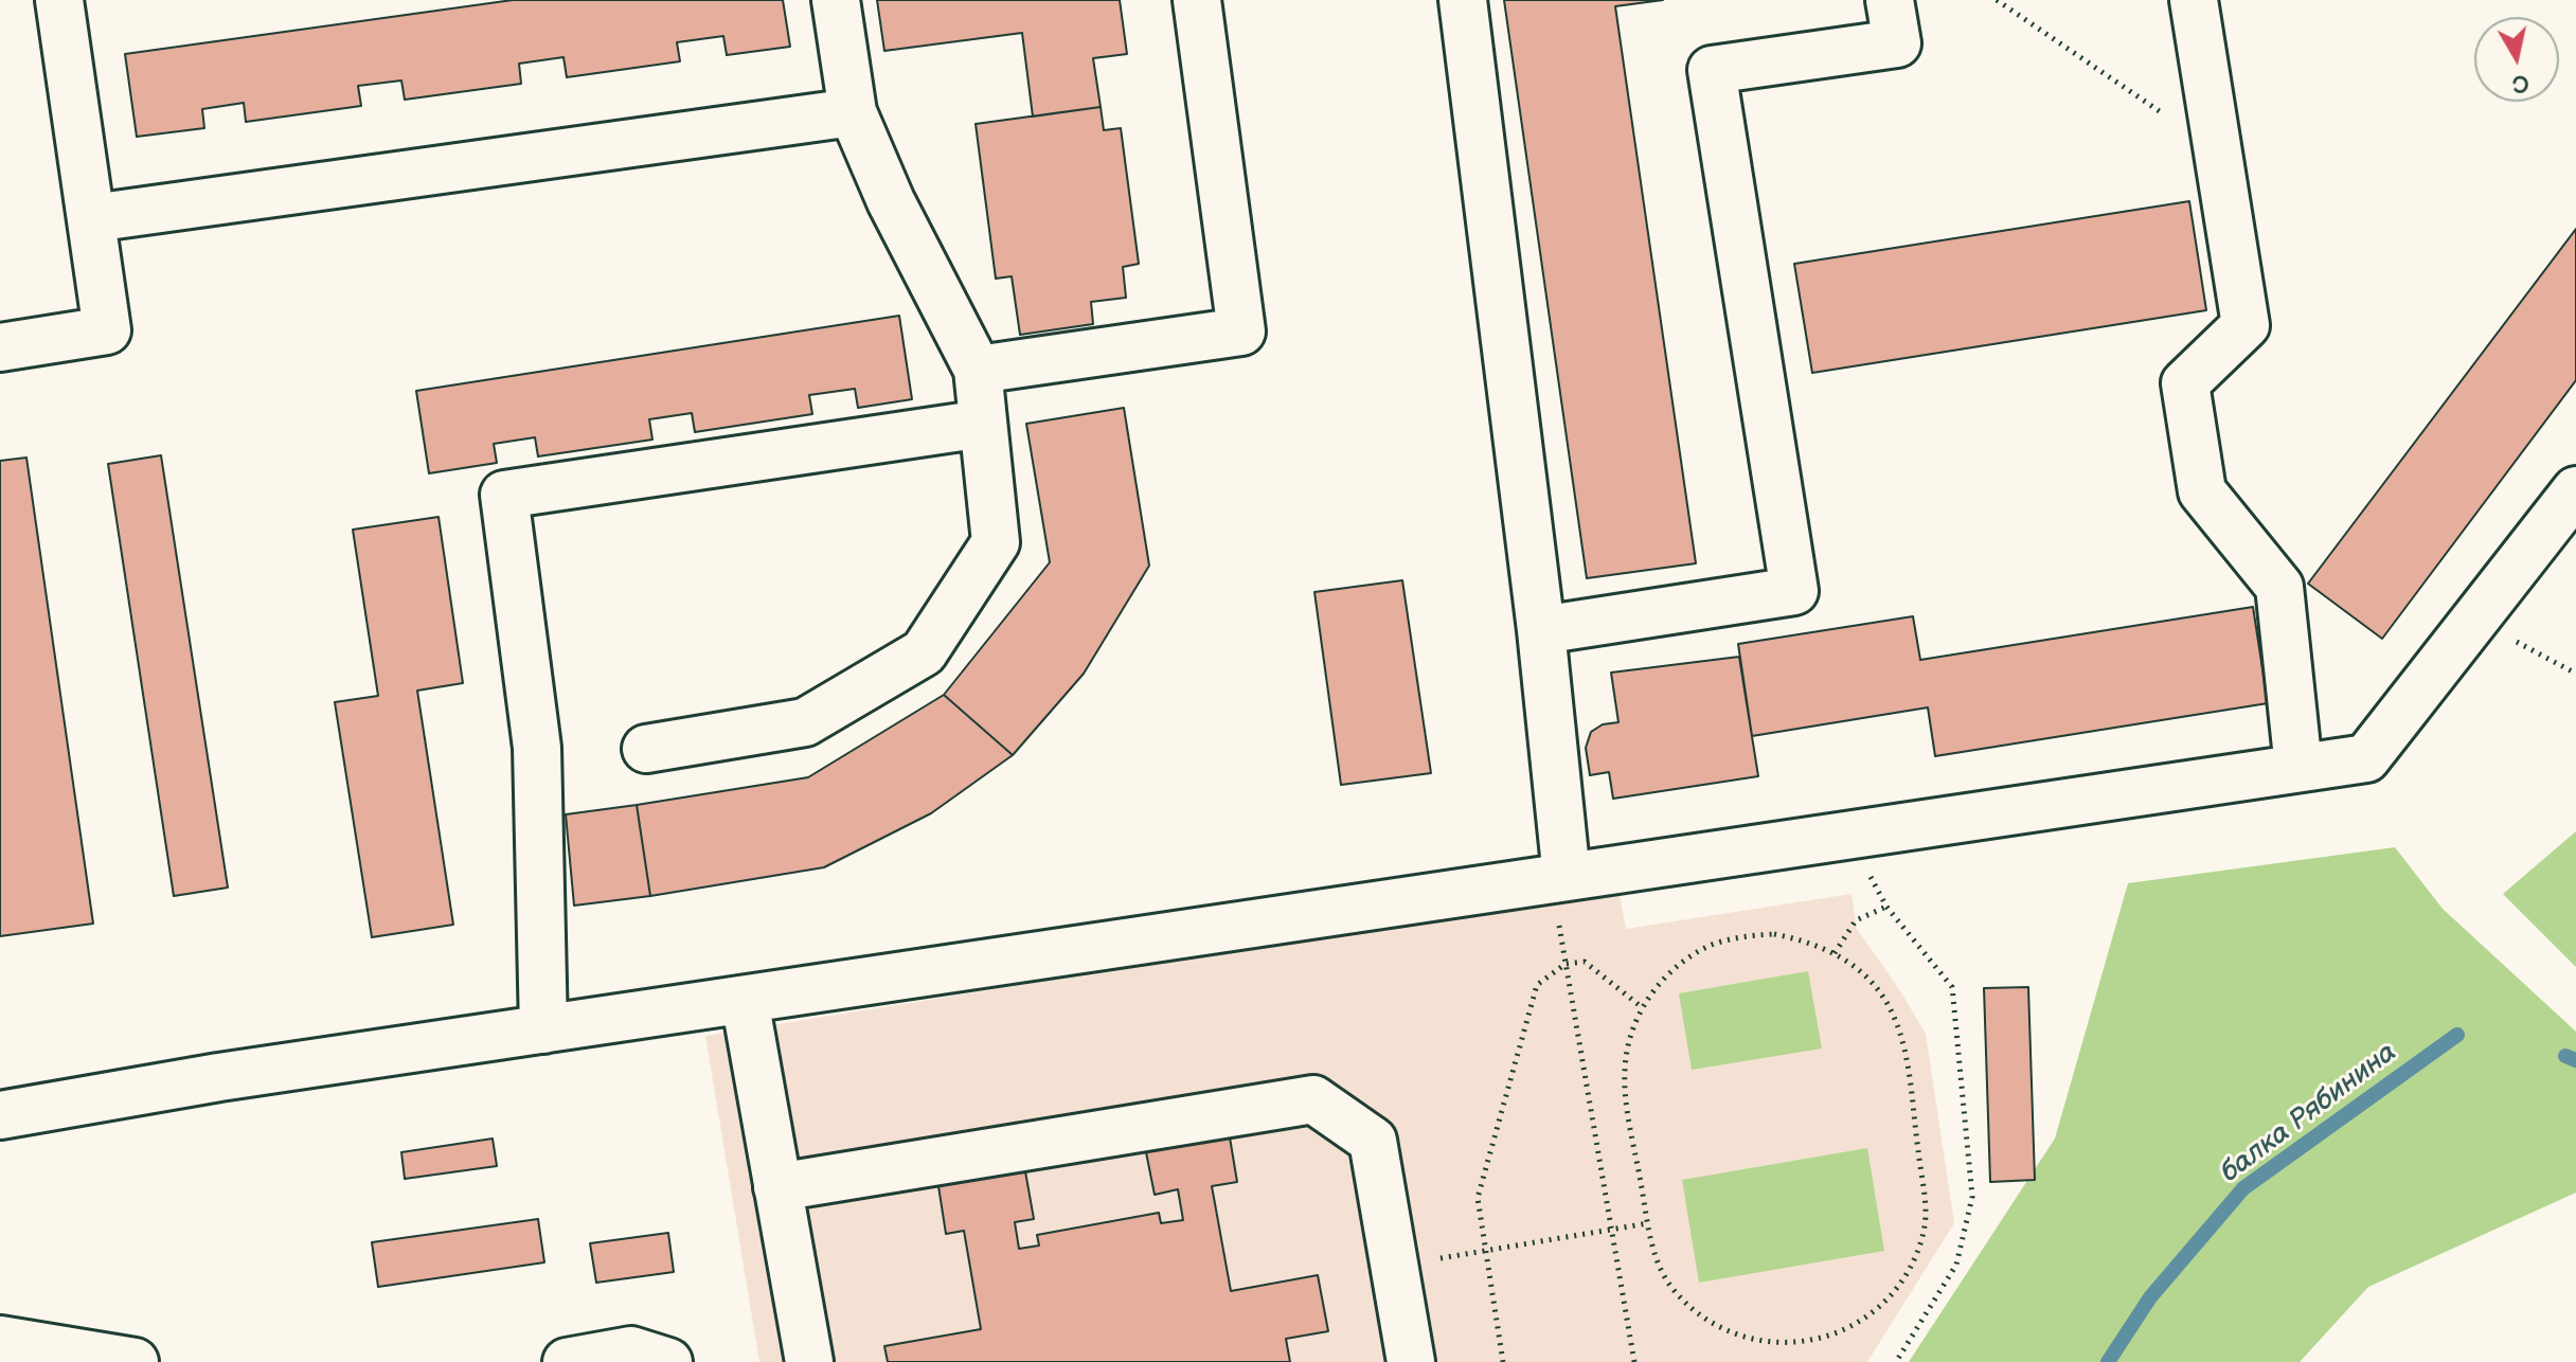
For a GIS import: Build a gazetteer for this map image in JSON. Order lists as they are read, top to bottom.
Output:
{
  "water": ["балка Рябинина"],
  "north": "bottom"
}
